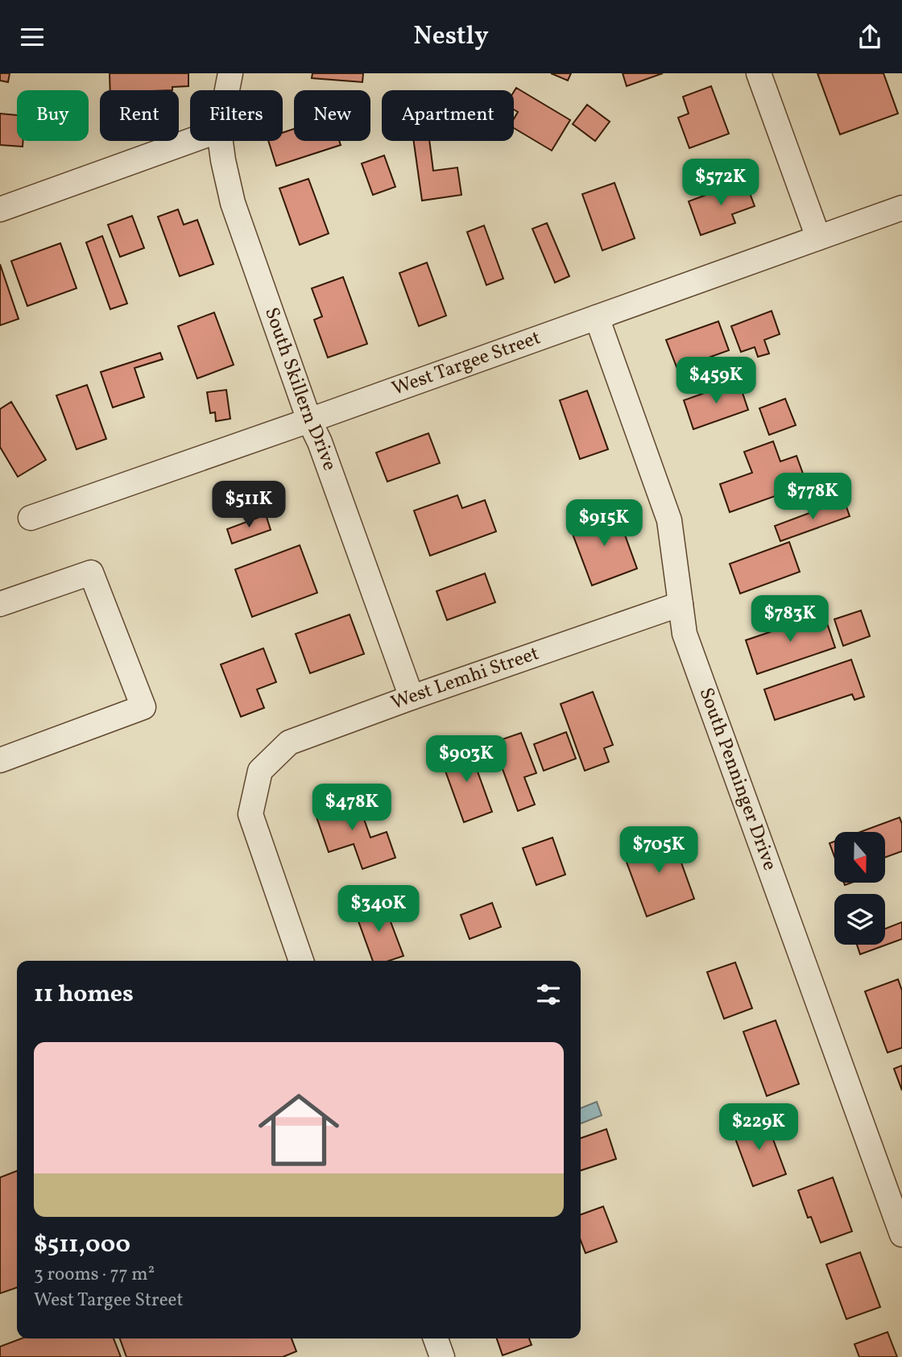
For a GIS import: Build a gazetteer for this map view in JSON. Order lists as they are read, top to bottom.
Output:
{
  "streets": {
    "street": [
      "West Targee Street",
      "South Skillern Drive",
      "West Lemhi Street",
      "South Penninger Drive"
    ]
  },
  "crossings": [
    ["West Targee Street", "South Skillern Drive"],
    ["West Targee Street", "South Penninger Drive"],
    ["South Skillern Drive", "West Lemhi Street"],
    ["West Lemhi Street", "South Penninger Drive"]
  ],
  "north": "bottom",
  "page": {
    "header": "Nestly",
    "chip": [
      "Buy",
      "Rent",
      "Filters",
      "New",
      "Apartment"
    ],
    "price": [
      "$572K",
      "$459K",
      "$778K",
      "$511K",
      "$915K",
      "$783K",
      "$903K",
      "$478K",
      "$705K",
      "$340K",
      "$229K"
    ],
    "heading": "11 homes",
    "list": [
      {
        "name": "$511,000",
        "note": "3 rooms · 77 m² · West Targee Street"
      }
    ]
  }
}
